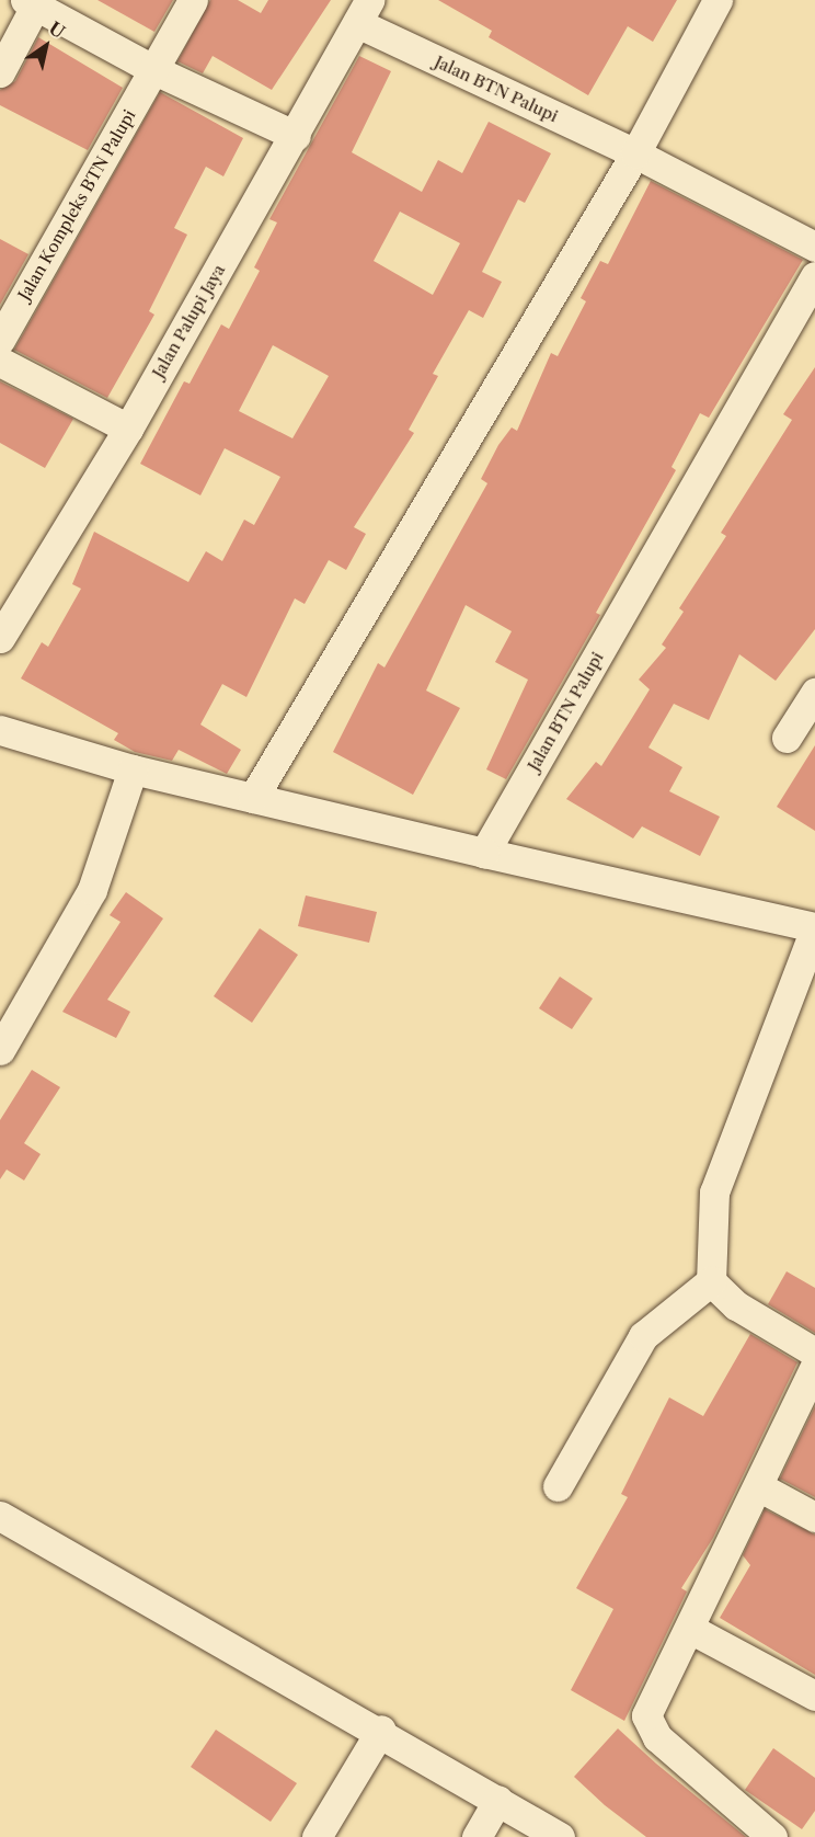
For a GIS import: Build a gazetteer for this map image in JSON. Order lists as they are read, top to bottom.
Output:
{
  "streets": {
    "street": ["Jalan BTN Palupi", "Jalan Kompleks BTN Palupi", "Jalan Palupi Jaya"]
  },
  "crossings": [
    ["Jalan BTN Palupi", "Jalan Palupi Jaya"]
  ],
  "north": "top right"
}
